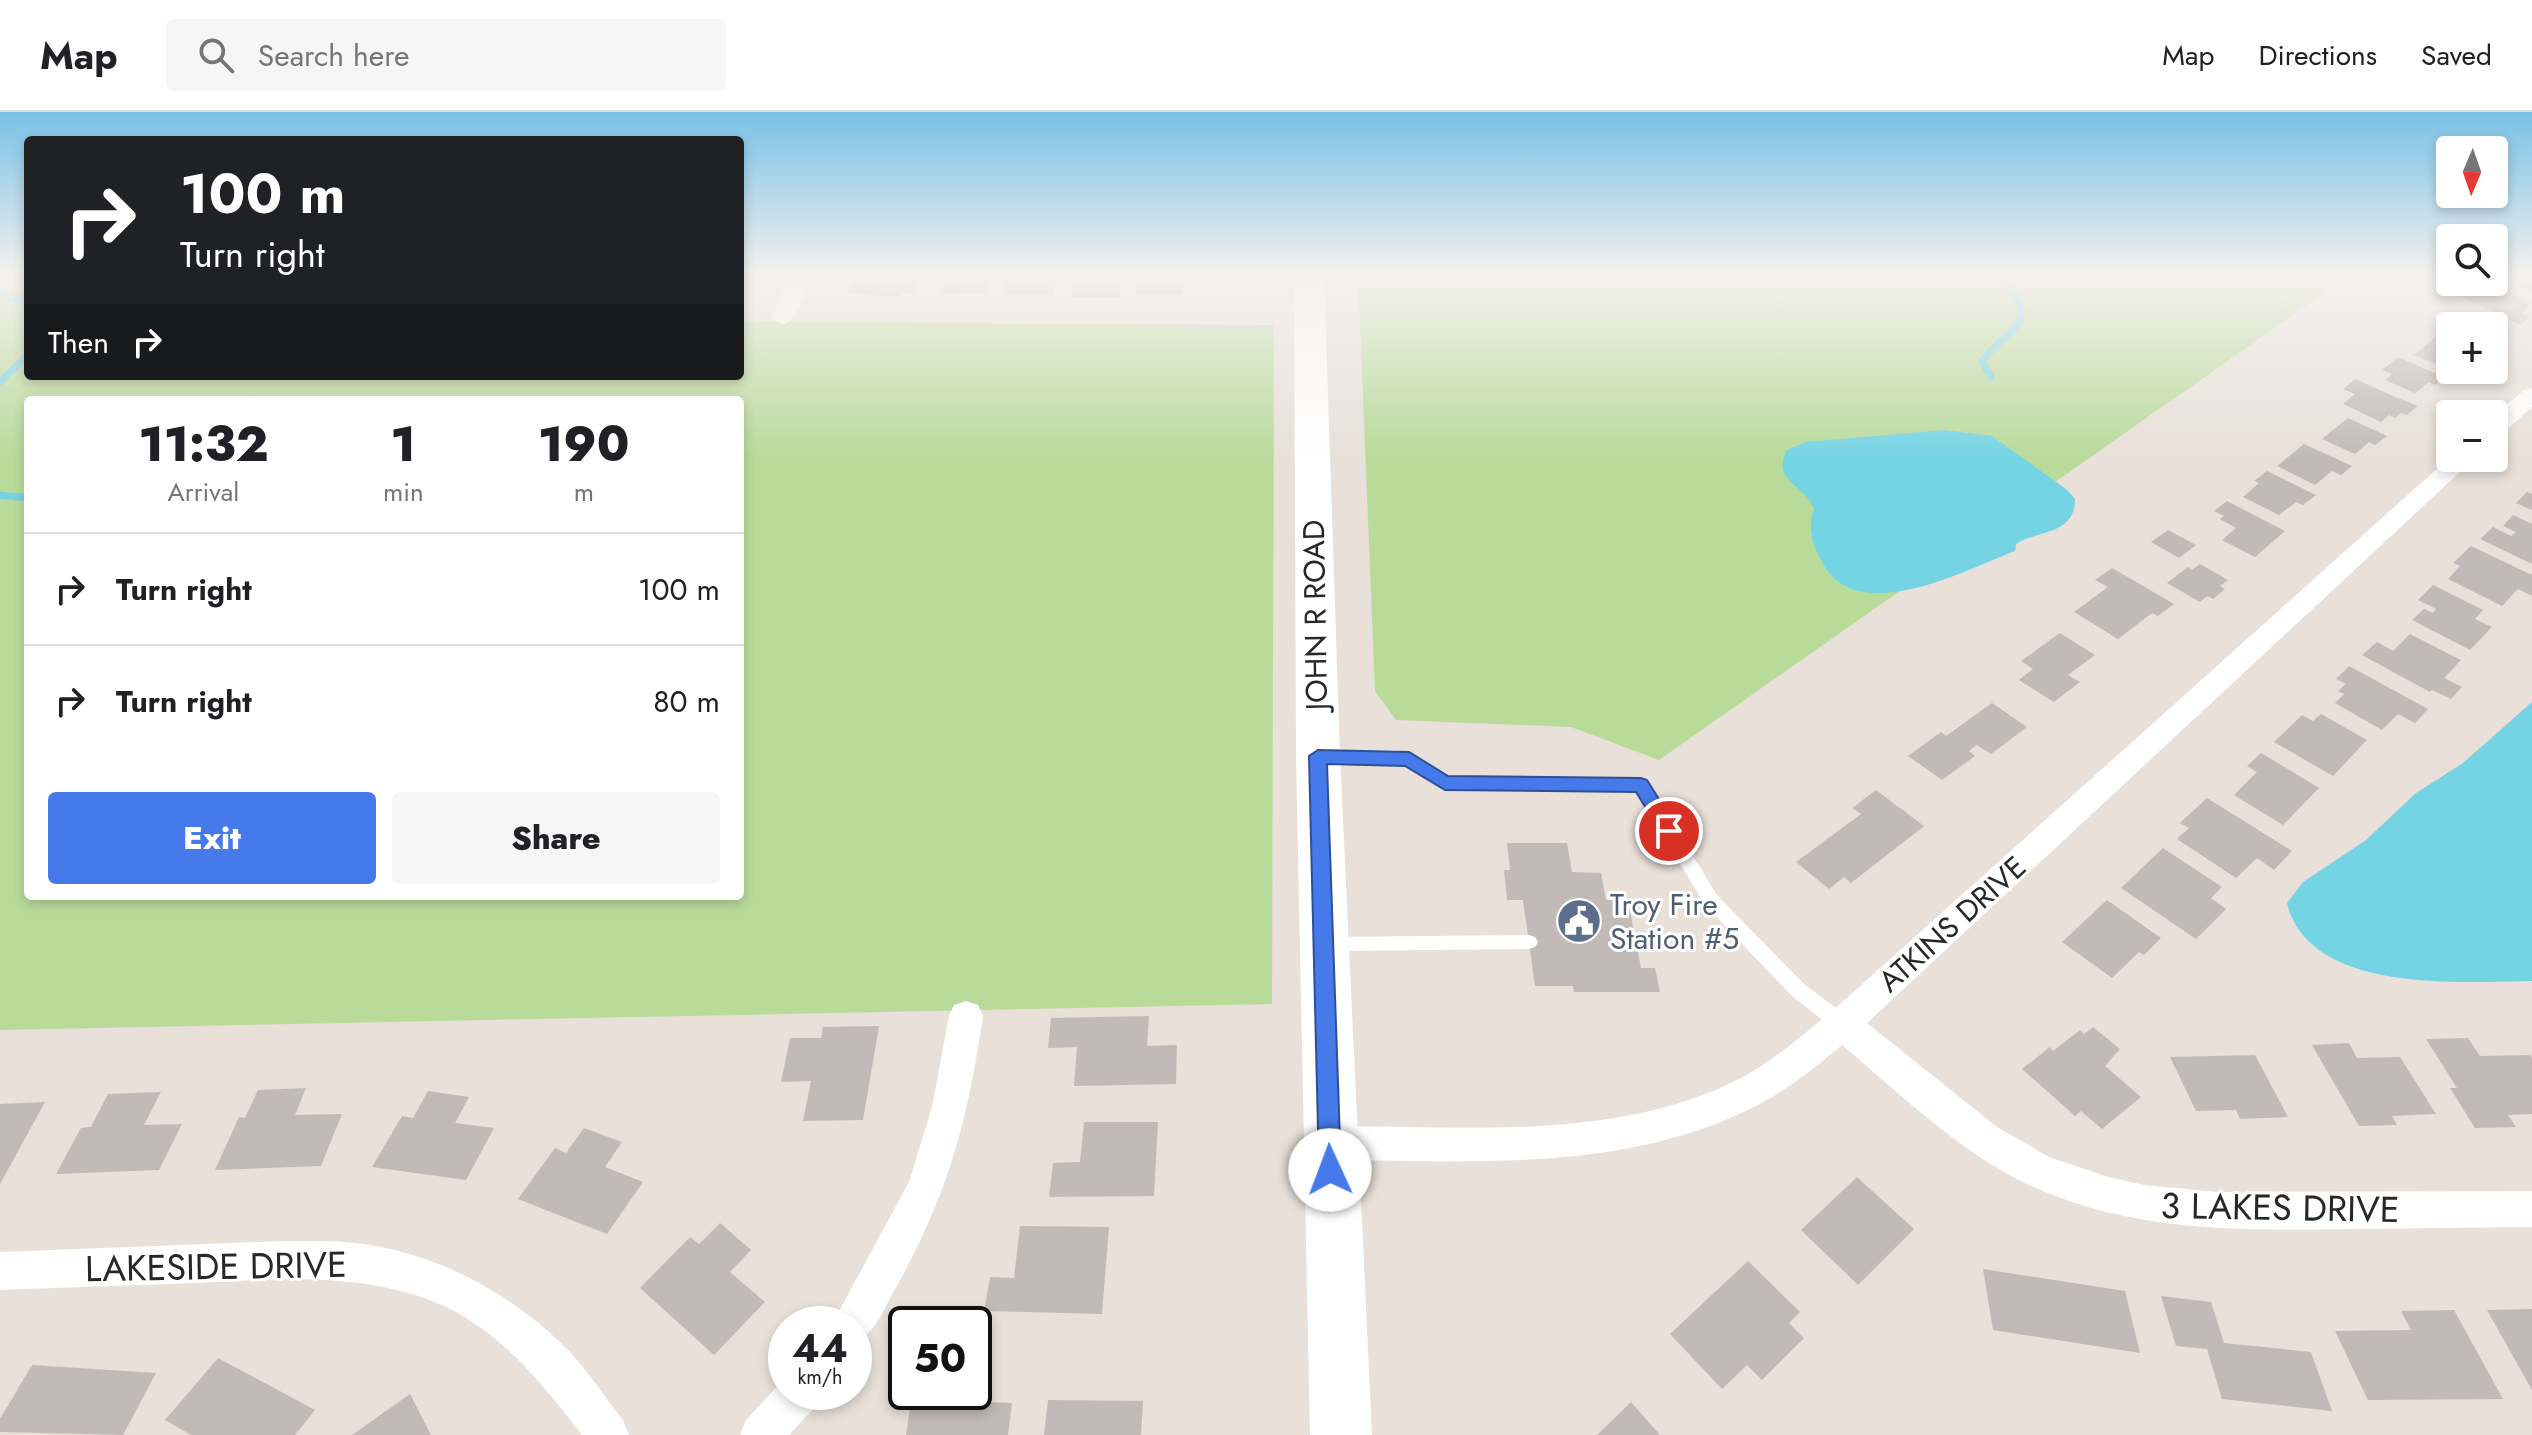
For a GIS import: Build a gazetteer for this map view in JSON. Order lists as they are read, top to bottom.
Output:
{
  "streets": {
    "main road": ["JOHN R ROAD"],
    "street": ["ATKINS DRIVE", "3 LAKES DRIVE", "LAKESIDE DRIVE"]
  },
  "crossings": [
    ["JOHN R ROAD", "ATKINS DRIVE"],
    ["ATKINS DRIVE", "3 LAKES DRIVE"]
  ],
  "places": {
    "public building": ["Troy Fire Station #5"]
  },
  "north": "bottom",
  "page": {
    "header": "Map",
    "search": "Search here",
    "nav": ["Map", "Directions", "Saved"],
    "map_buttons": ["+", "−"],
    "turn": ["100 m", "Turn right"],
    "then": "Then",
    "eta": [
      "11:32",
      "Arrival",
      "1",
      "min",
      "190",
      "m"
    ],
    "list": [
      {
        "name": "Turn right",
        "value": "100 m"
      },
      {
        "name": "Turn right",
        "value": "80 m"
      }
    ],
    "buttons": ["Exit", "Share"],
    "speed": "44 km/h",
    "limit": "50"
  }
}
